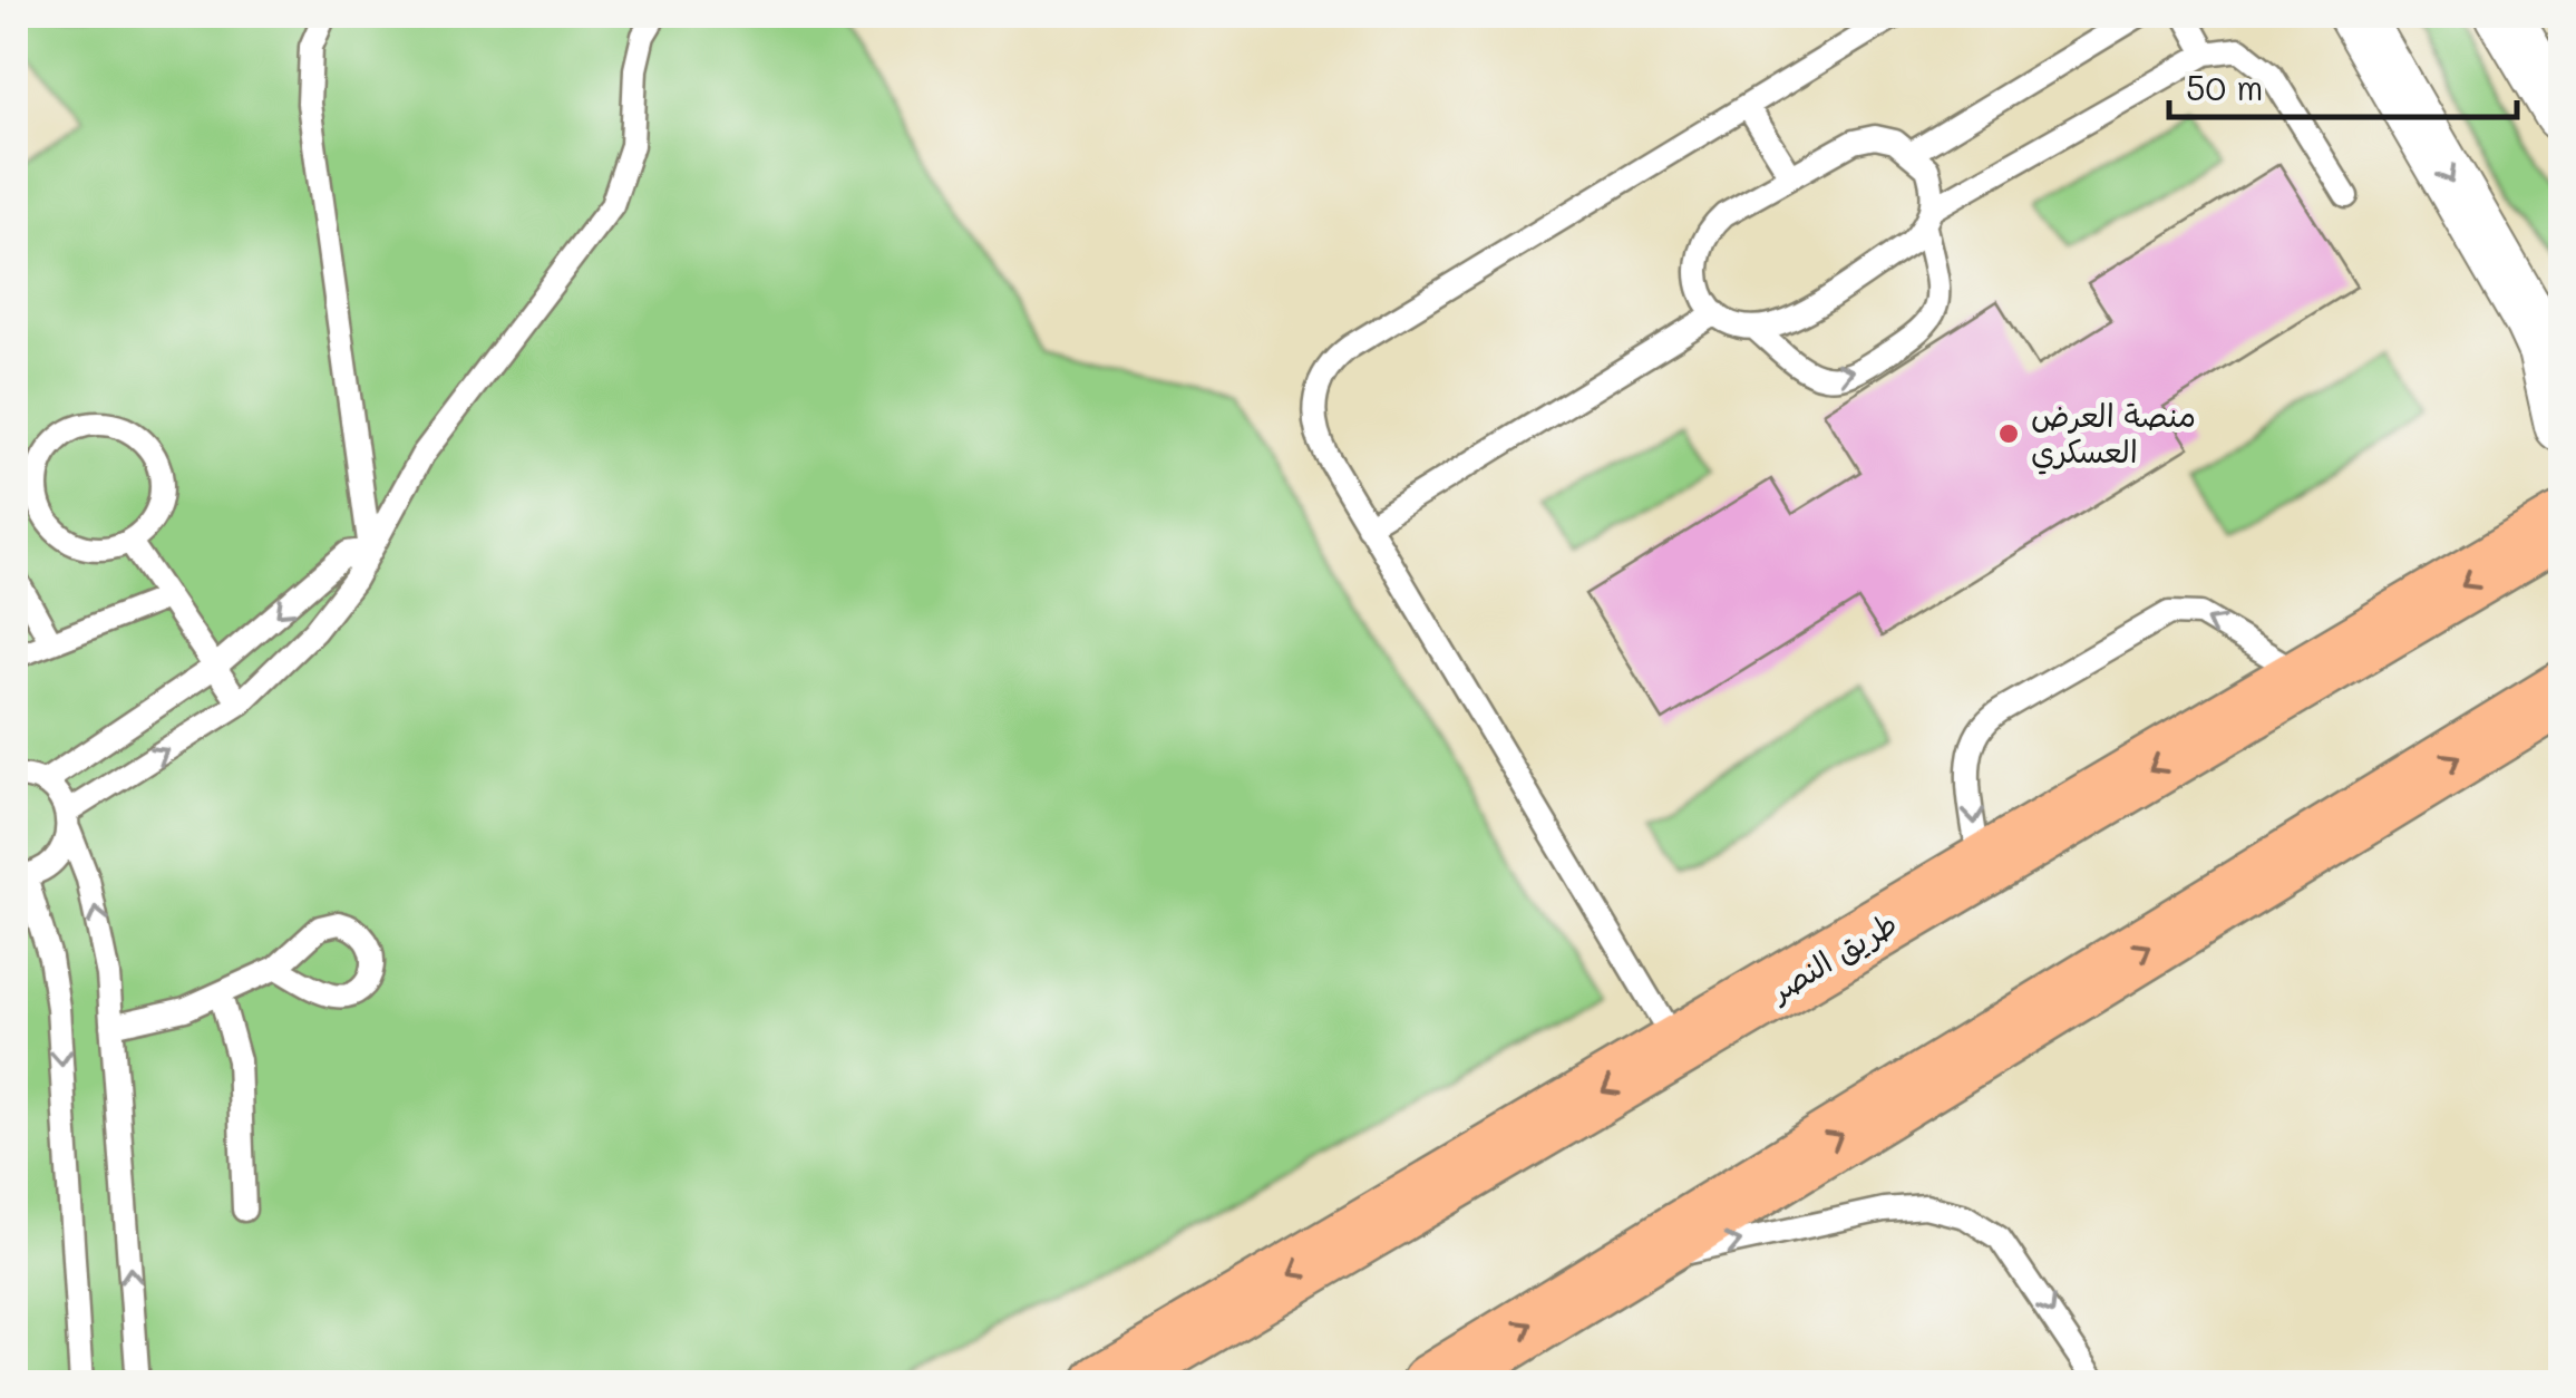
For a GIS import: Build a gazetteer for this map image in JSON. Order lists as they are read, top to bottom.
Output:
{
  "streets": {
    "highway": ["طريق النصر"]
  },
  "places": ["منصة العرض العسكري"],
  "scale_bar": "50 m"
}
